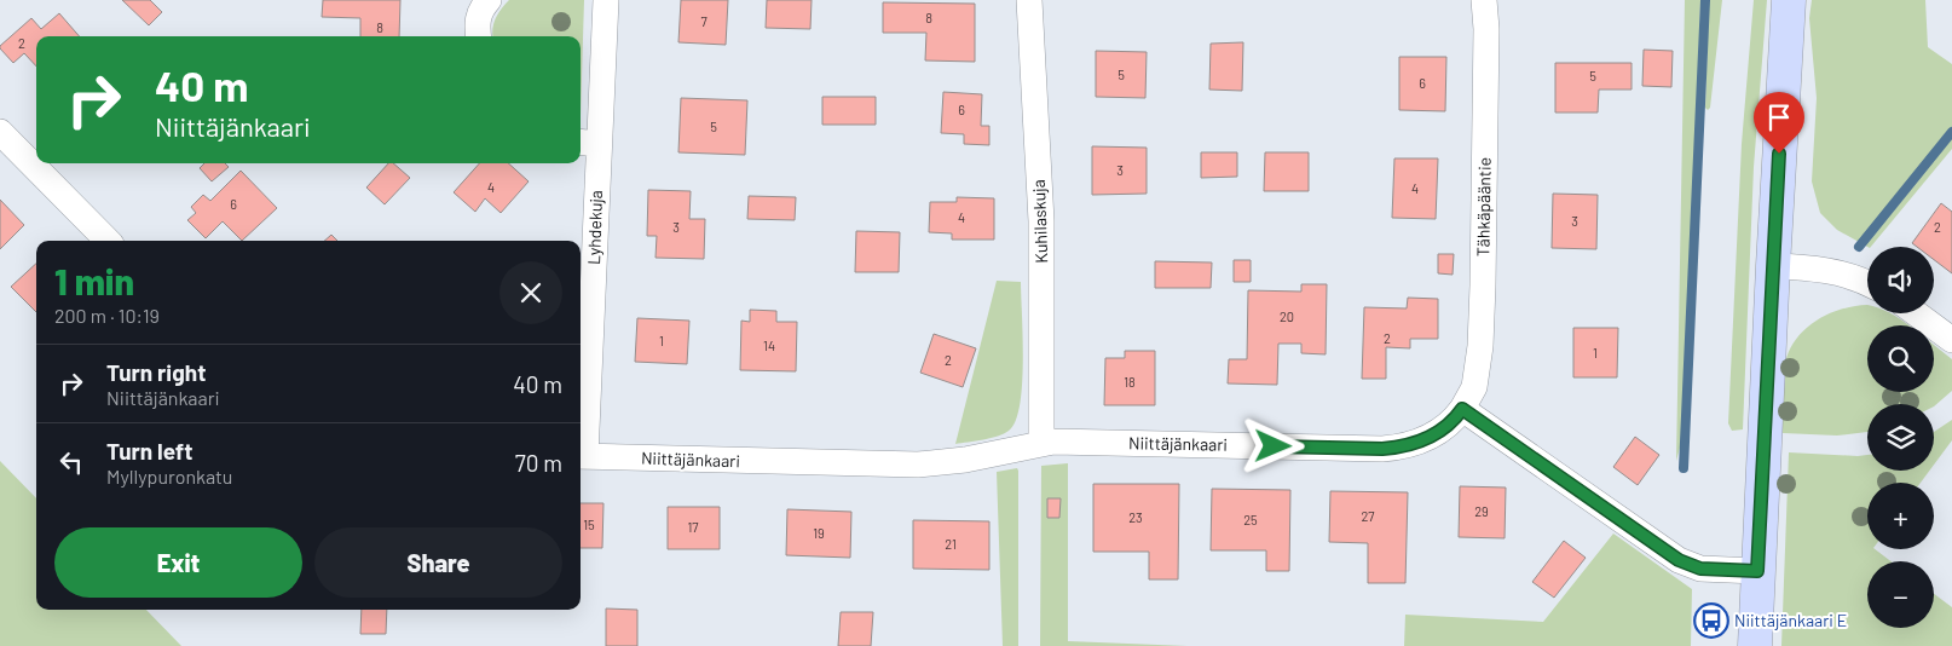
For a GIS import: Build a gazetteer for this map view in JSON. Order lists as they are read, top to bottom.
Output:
{
  "streets": {
    "street": [
      "Tähkäpääntie",
      "Kuhilaskuja",
      "Lyhdekuja",
      "Niittäjänkaari"
    ]
  },
  "crossings": [
    ["Tähkäpääntie", "Niittäjänkaari"],
    ["Kuhilaskuja", "Niittäjänkaari"],
    ["Lyhdekuja", "Niittäjänkaari"]
  ],
  "places": {
    "bus stop": ["Niittäjänkaari E"]
  },
  "house_numbers": [
    "8",
    "7",
    "8",
    "2",
    "5",
    "5",
    "6",
    "6",
    "5",
    "3",
    "4",
    "4",
    "6",
    "4",
    "3",
    "3",
    "2",
    "20",
    "2",
    "1",
    "14",
    "1",
    "2",
    "18",
    "29",
    "27",
    "23",
    "25",
    "15",
    "17",
    "19",
    "21"
  ],
  "page": {
    "turn": ["40 m", "Niittäjänkaari"],
    "heading": ["1 min", "200 m · 10:19"],
    "map_buttons": ["+", "−"],
    "list": [
      {
        "name": "Turn right",
        "note": "Niittäjänkaari",
        "value": "40 m"
      },
      {
        "name": "Turn left",
        "note": "Myllypuronkatu",
        "value": "70 m"
      }
    ],
    "buttons": ["Exit", "Share"]
  }
}
